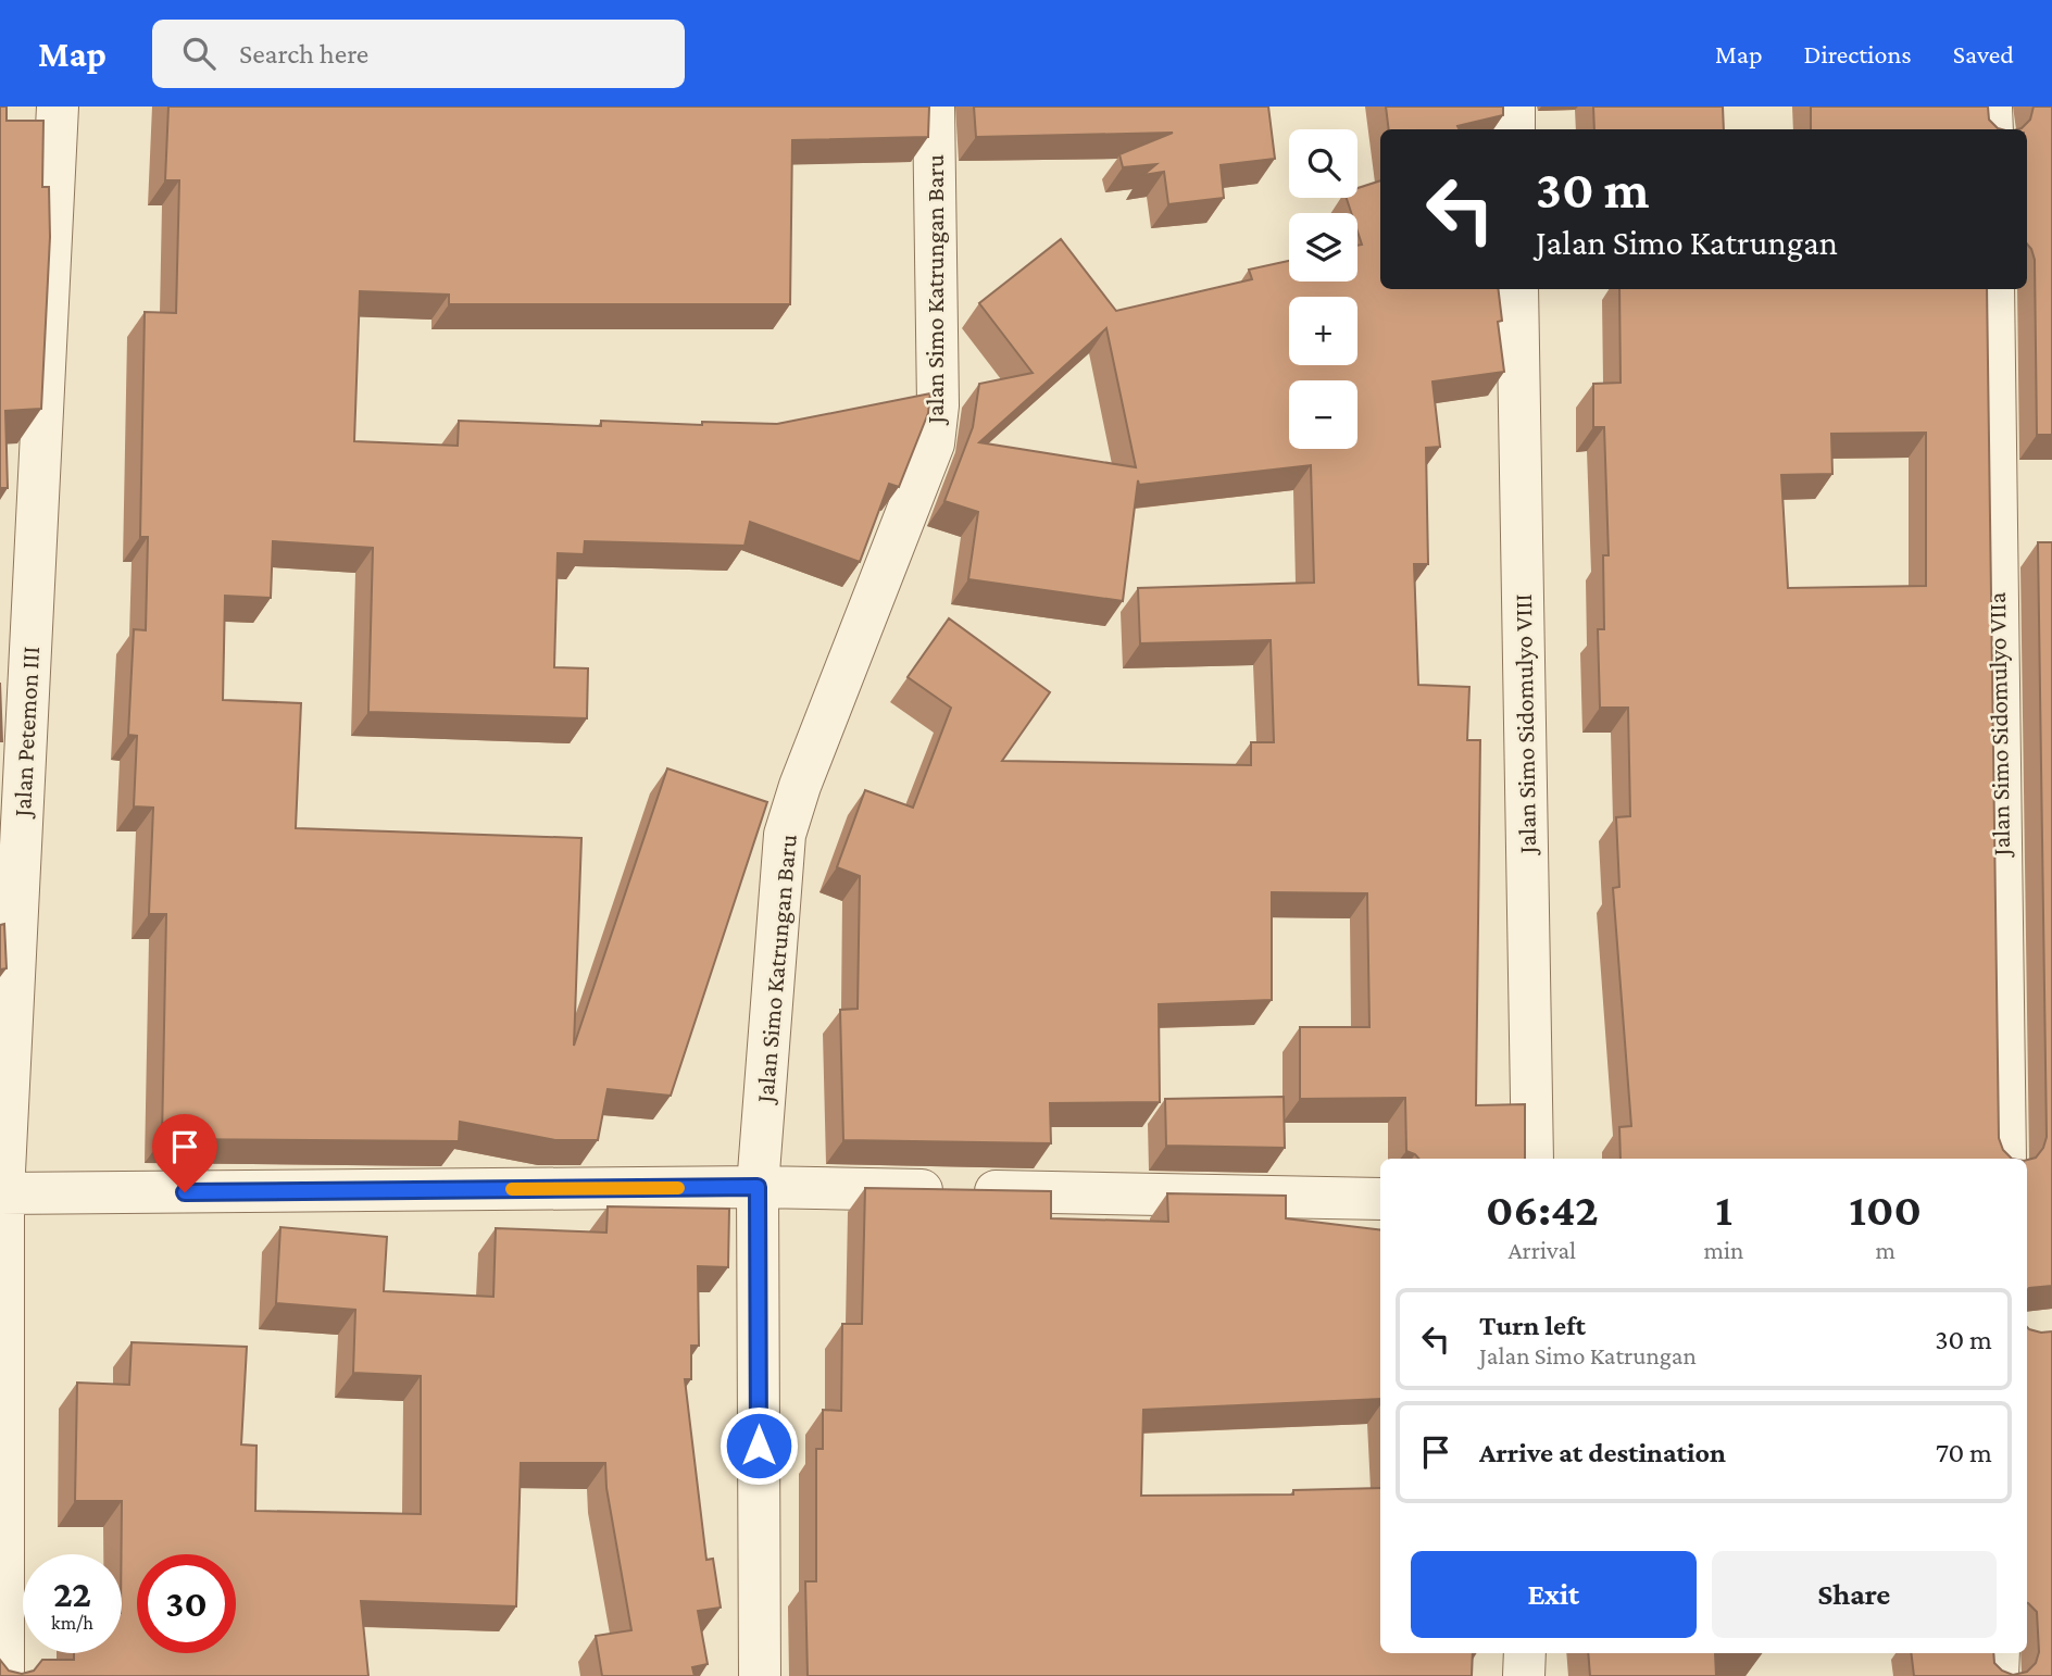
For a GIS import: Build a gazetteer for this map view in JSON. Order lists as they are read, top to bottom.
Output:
{
  "streets": {
    "street": [
      "Jalan Simo Katrungan Baru",
      "Jalan Simo Sidomulyo VIII",
      "Jalan Simo Sidomulyo VIIa",
      "Jalan Petemon III"
    ]
  },
  "page": {
    "header": "Map",
    "search": "Search here",
    "nav": ["Map", "Directions", "Saved"],
    "map_buttons": ["+", "−"],
    "turn": ["30 m", "Jalan Simo Katrungan"],
    "eta": [
      "06:42",
      "Arrival",
      "1",
      "min",
      "100",
      "m"
    ],
    "list": [
      {
        "name": "Turn left",
        "note": "Jalan Simo Katrungan",
        "value": "30 m"
      },
      {
        "name": "Arrive at destination",
        "value": "70 m"
      }
    ],
    "buttons": ["Exit", "Share"],
    "speed": "22 km/h",
    "limit": "30"
  }
}
